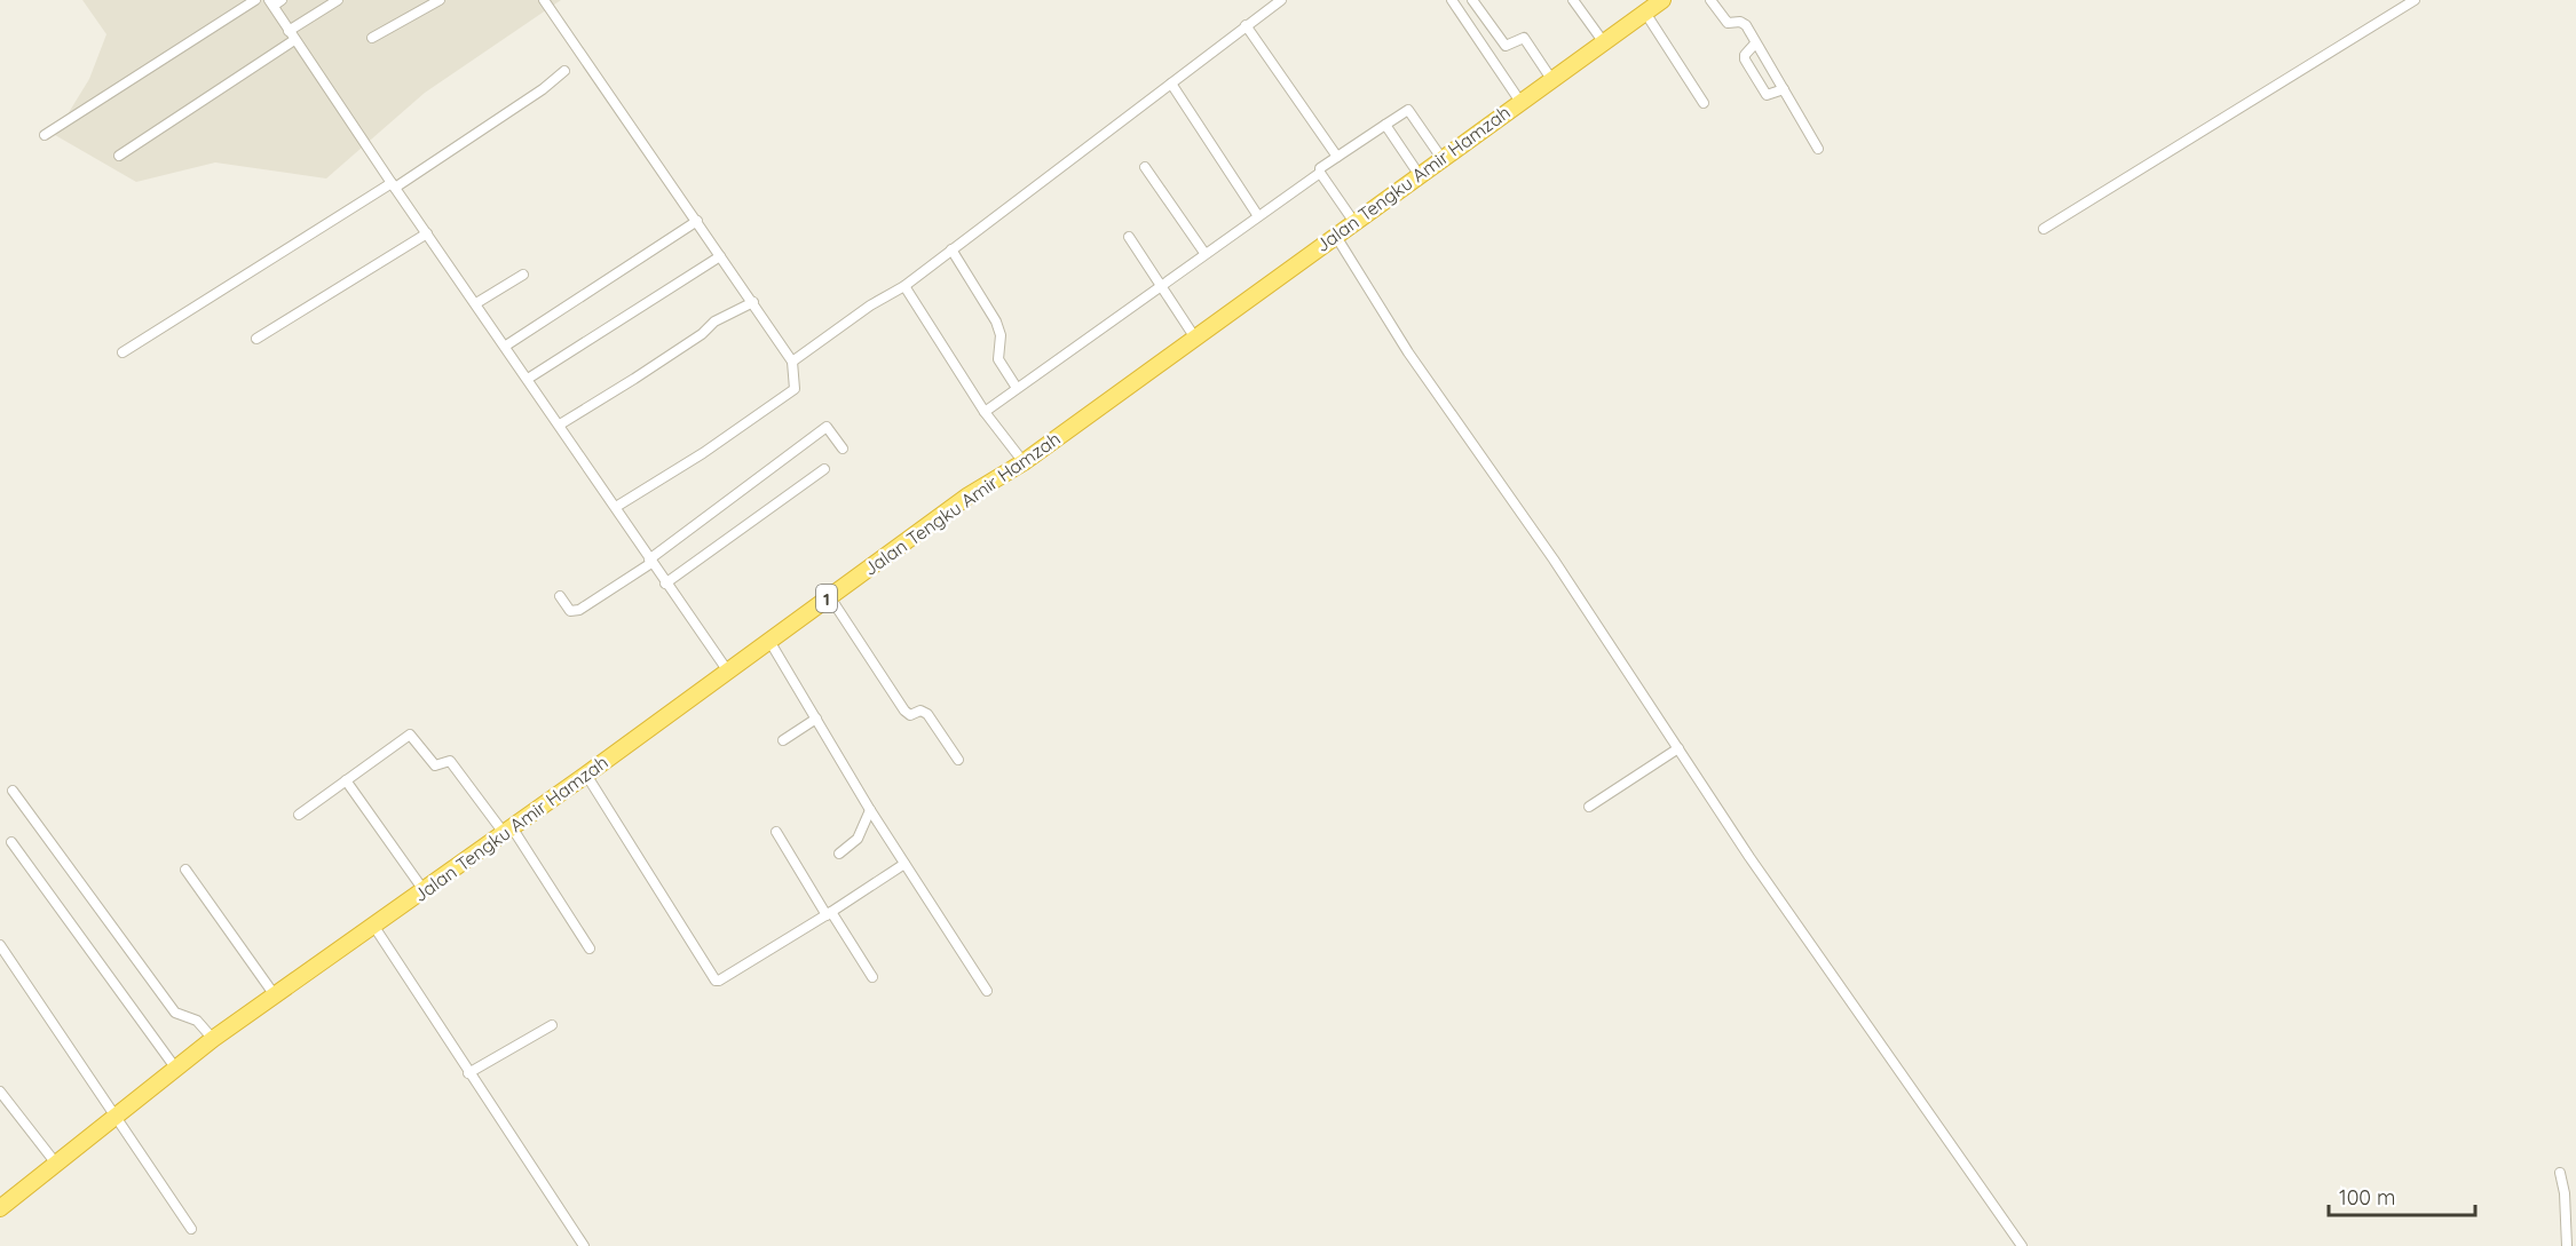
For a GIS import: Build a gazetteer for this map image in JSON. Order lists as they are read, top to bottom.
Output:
{
  "streets": {
    "highway": ["Jalan Tengku Amir Hamzah", "1"]
  },
  "scale_bar": "100 m"
}
